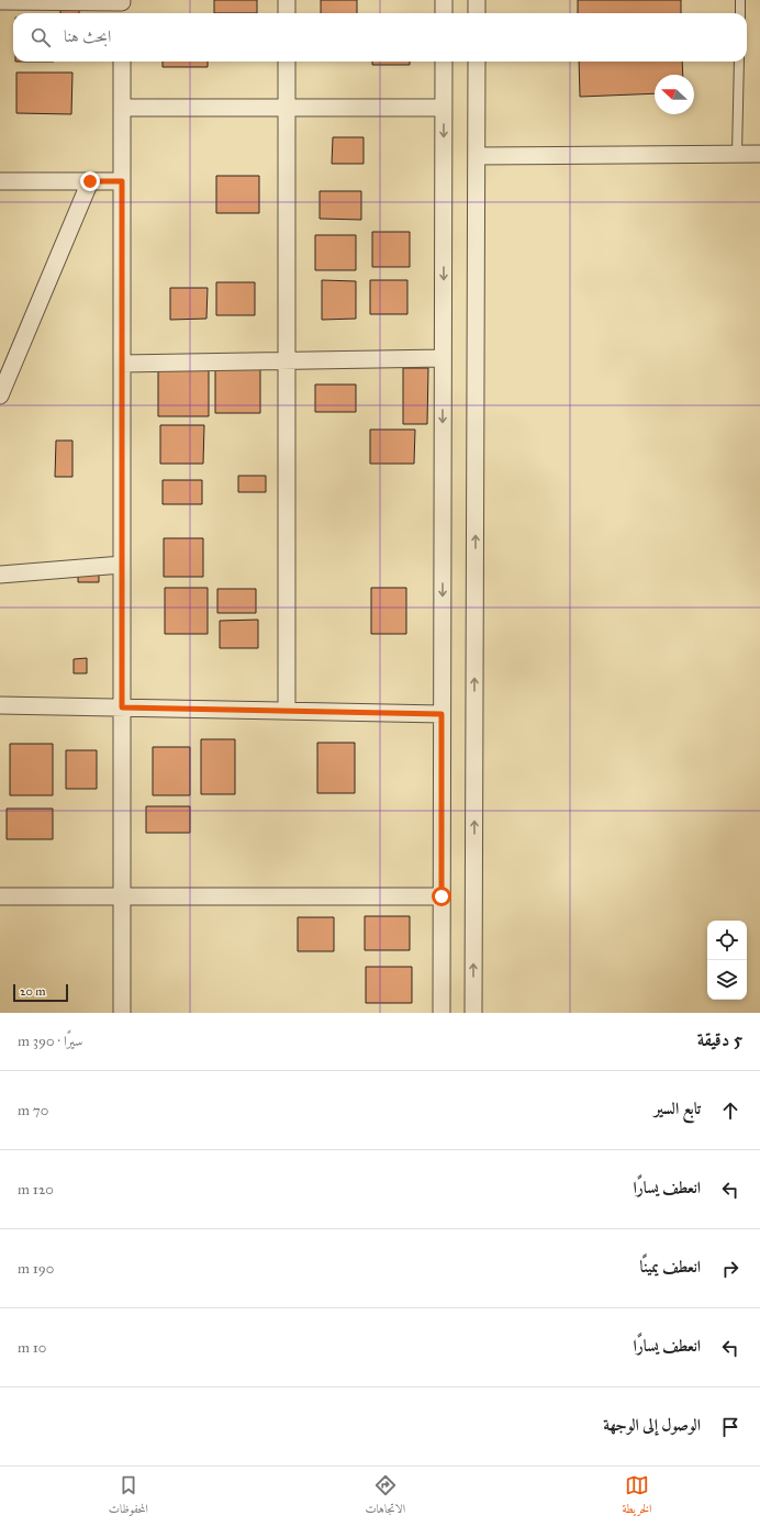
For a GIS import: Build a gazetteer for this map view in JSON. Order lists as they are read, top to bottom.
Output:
{
  "scale_bar": "20 m",
  "north": "left",
  "page": {
    "search": "ابحث هنا",
    "scale": "20 m",
    "heading": ["5 دقيقة", "سيرًا · 390 m"],
    "list": [
      ["تابع السير", "70 m"],
      ["انعطف يسارًا", "120 m"],
      ["انعطف يمينًا", "190 m"],
      ["انعطف يسارًا", "10 m"],
      "الوصول إلى الوجهة"
    ],
    "nav": ["الخريطة", "الاتجاهات", "المحفوظات"]
  }
}
